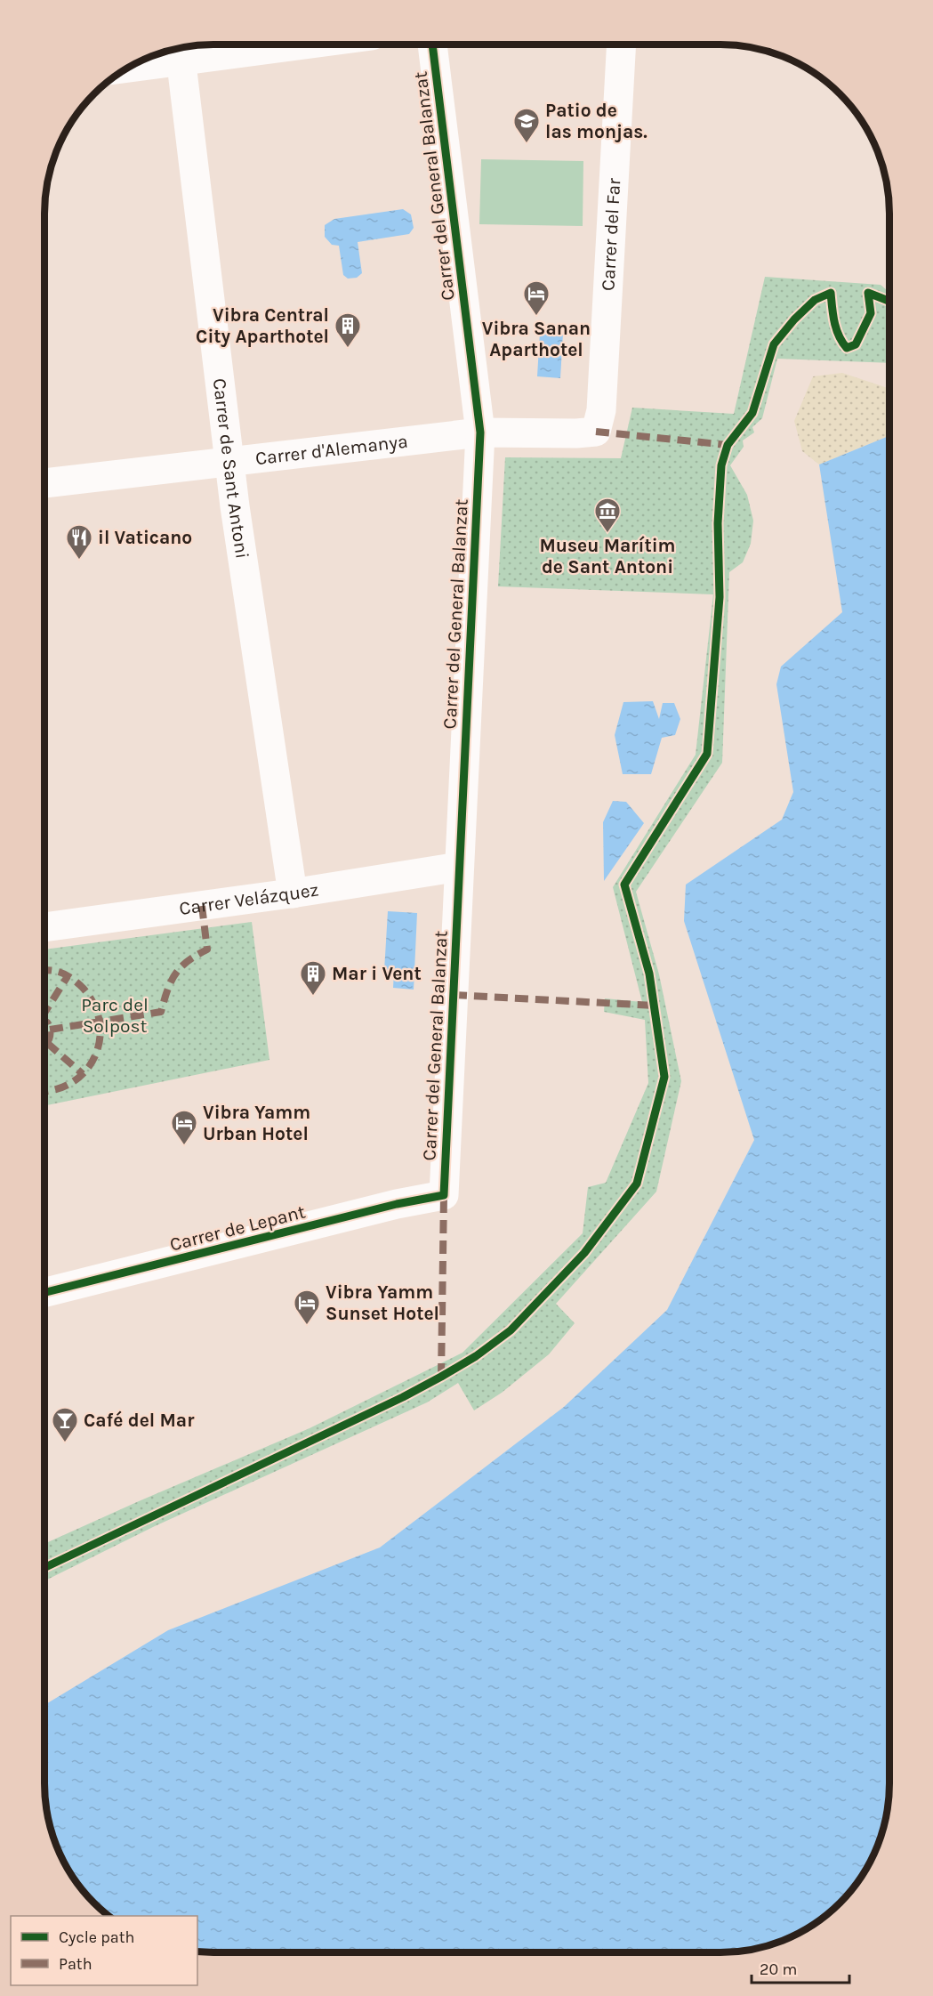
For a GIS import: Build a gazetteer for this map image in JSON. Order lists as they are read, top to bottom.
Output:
{
  "streets": {
    "street": [
      "Carrer del General Balanzat",
      "Carrer del Far",
      "Carrer d'Alemanya",
      "Carrer de Sant Antoni",
      "Carrer Velázquez",
      "Carrer de Lepant"
    ]
  },
  "crossings": [
    ["Carrer del General Balanzat", "Carrer d'Alemanya"],
    ["Carrer del General Balanzat", "Carrer Velázquez"],
    ["Carrer del General Balanzat", "Carrer de Lepant"],
    ["Carrer del Far", "Carrer d'Alemanya"],
    ["Carrer d'Alemanya", "Carrer de Sant Antoni"],
    ["Carrer de Sant Antoni", "Carrer Velázquez"]
  ],
  "parks": ["Parc del Solpost"],
  "places": {
    "school or university": ["Patio de las monjas."],
    "hotel": ["Vibra Sanan Aparthotel", "Vibra Yamm Urban Hotel", "Vibra Yamm Sunset Hotel"],
    "building": ["Vibra Central City Aparthotel", "Mar i Vent"],
    "museum": ["Museu Marítim de Sant Antoni"],
    "restaurant": ["il Vaticano"],
    "bar": ["Café del Mar"]
  },
  "legend": ["Cycle path", "Path"],
  "scale_bar": "20 m"
}
